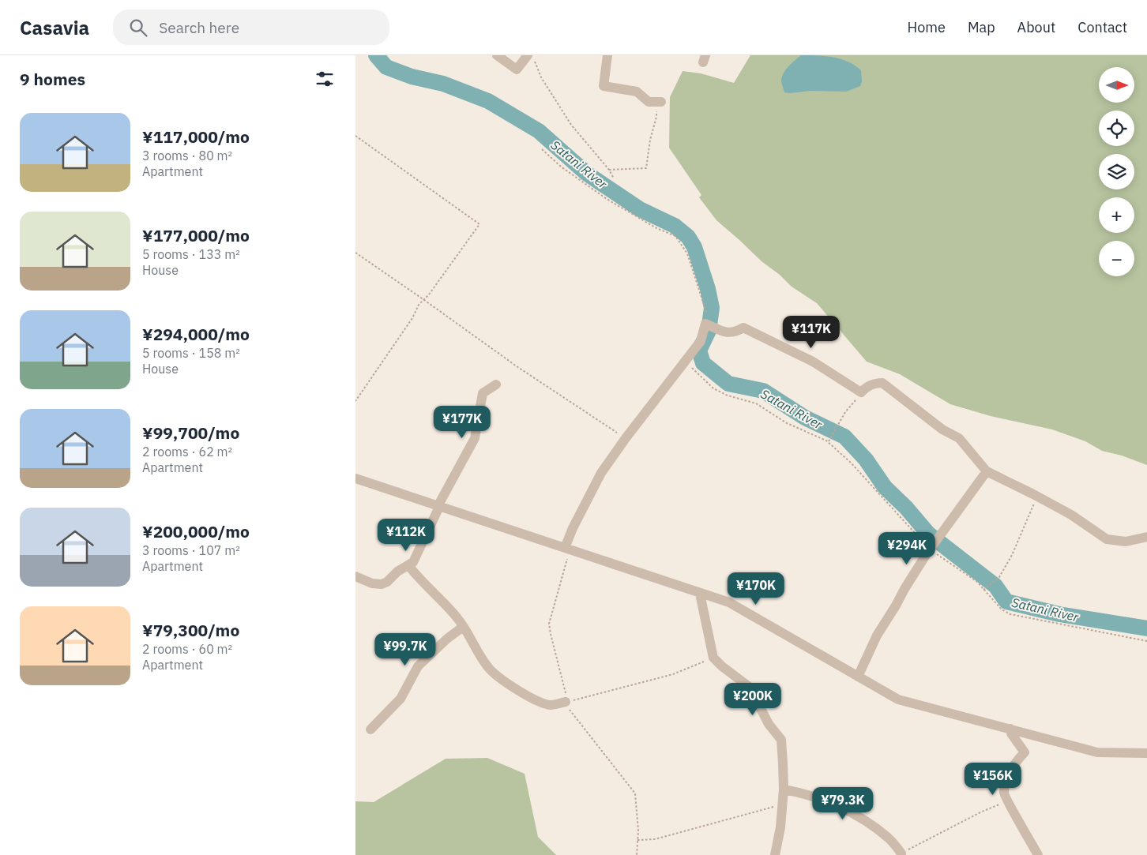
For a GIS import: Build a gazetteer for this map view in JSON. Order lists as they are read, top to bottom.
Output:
{
  "water": ["Satani River"],
  "north": "right",
  "page": {
    "header": "Casavia",
    "search": "Search here",
    "nav": [
      "Home",
      "Map",
      "About",
      "Contact"
    ],
    "heading": "9 homes",
    "map_buttons": ["+", "−"],
    "list": [
      {
        "name": "¥117,000/mo",
        "note": "3 rooms · 80 m² · Apartment"
      },
      {
        "name": "¥177,000/mo",
        "note": "5 rooms · 133 m² · House"
      },
      {
        "name": "¥294,000/mo",
        "note": "5 rooms · 158 m² · House"
      },
      {
        "name": "¥99,700/mo",
        "note": "2 rooms · 62 m² · Apartment"
      },
      {
        "name": "¥200,000/mo",
        "note": "3 rooms · 107 m² · Apartment"
      },
      {
        "name": "¥79,300/mo",
        "note": "2 rooms · 60 m² · Apartment"
      }
    ],
    "price": [
      "¥117K",
      "¥177K",
      "¥112K",
      "¥294K",
      "¥170K",
      "¥99.7K",
      "¥200K",
      "¥156K",
      "¥79.3K"
    ]
  }
}
